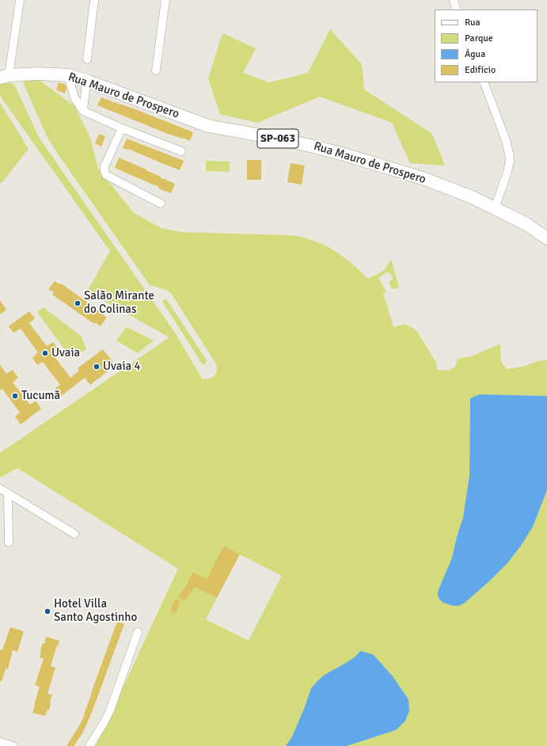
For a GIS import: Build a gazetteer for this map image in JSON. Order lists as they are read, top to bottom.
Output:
{
  "streets": {
    "main road": ["Rua Mauro de Prospero", "SP-063"]
  },
  "places": [
    "Salão Mirante do Colinas",
    "Uvaia",
    "Uvaia 4",
    "Tucumã",
    "Hotel Villa Santo Agostinho"
  ],
  "legend": [
    "Rua",
    "Parque",
    "Água",
    "Edifício"
  ]
}
